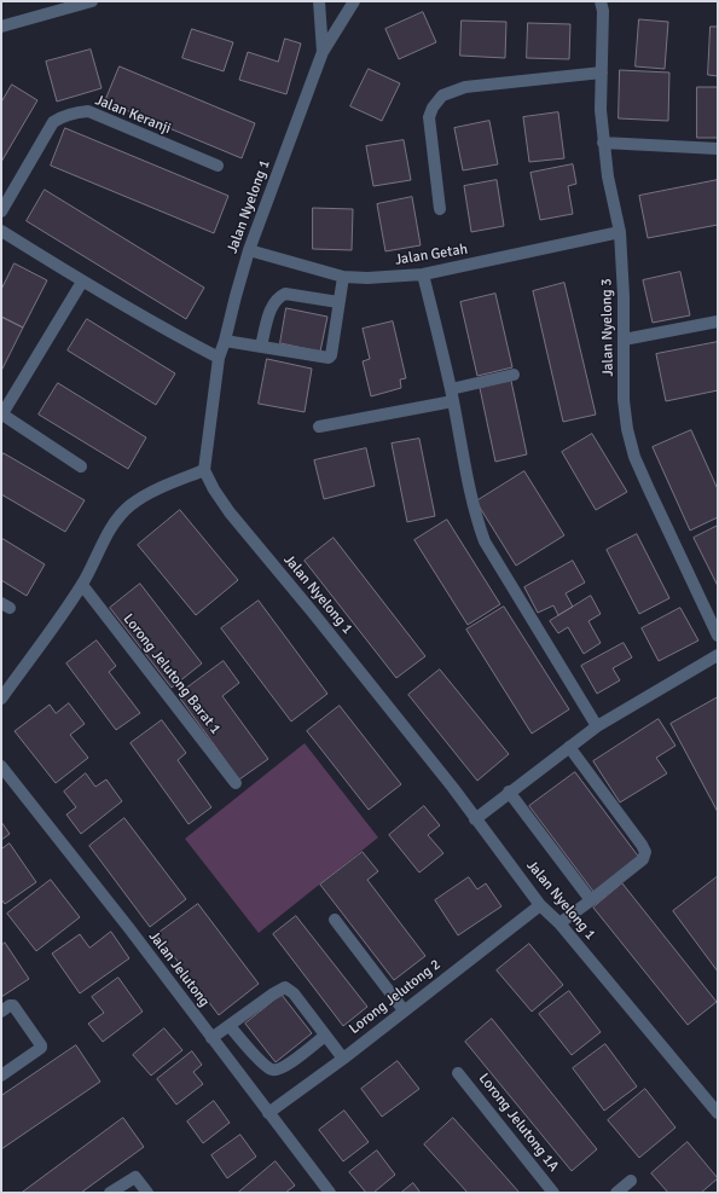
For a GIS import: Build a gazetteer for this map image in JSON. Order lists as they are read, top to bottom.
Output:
{
  "streets": {
    "street": [
      "Jalan Keranji",
      "Jalan Nyelong 1",
      "Jalan Getah",
      "Jalan Nyelong 3",
      "Lorong Jelutong Barat 1",
      "Jalan Jelutong",
      "Lorong Jelutong 2",
      "Lorong Jelutong 1A"
    ]
  },
  "crossings": [
    ["Jalan Nyelong 1", "Jalan Getah"],
    ["Jalan Nyelong 1", "Lorong Jelutong 2"],
    ["Jalan Getah", "Jalan Nyelong 3"],
    ["Jalan Jelutong", "Lorong Jelutong 2"]
  ]
}
